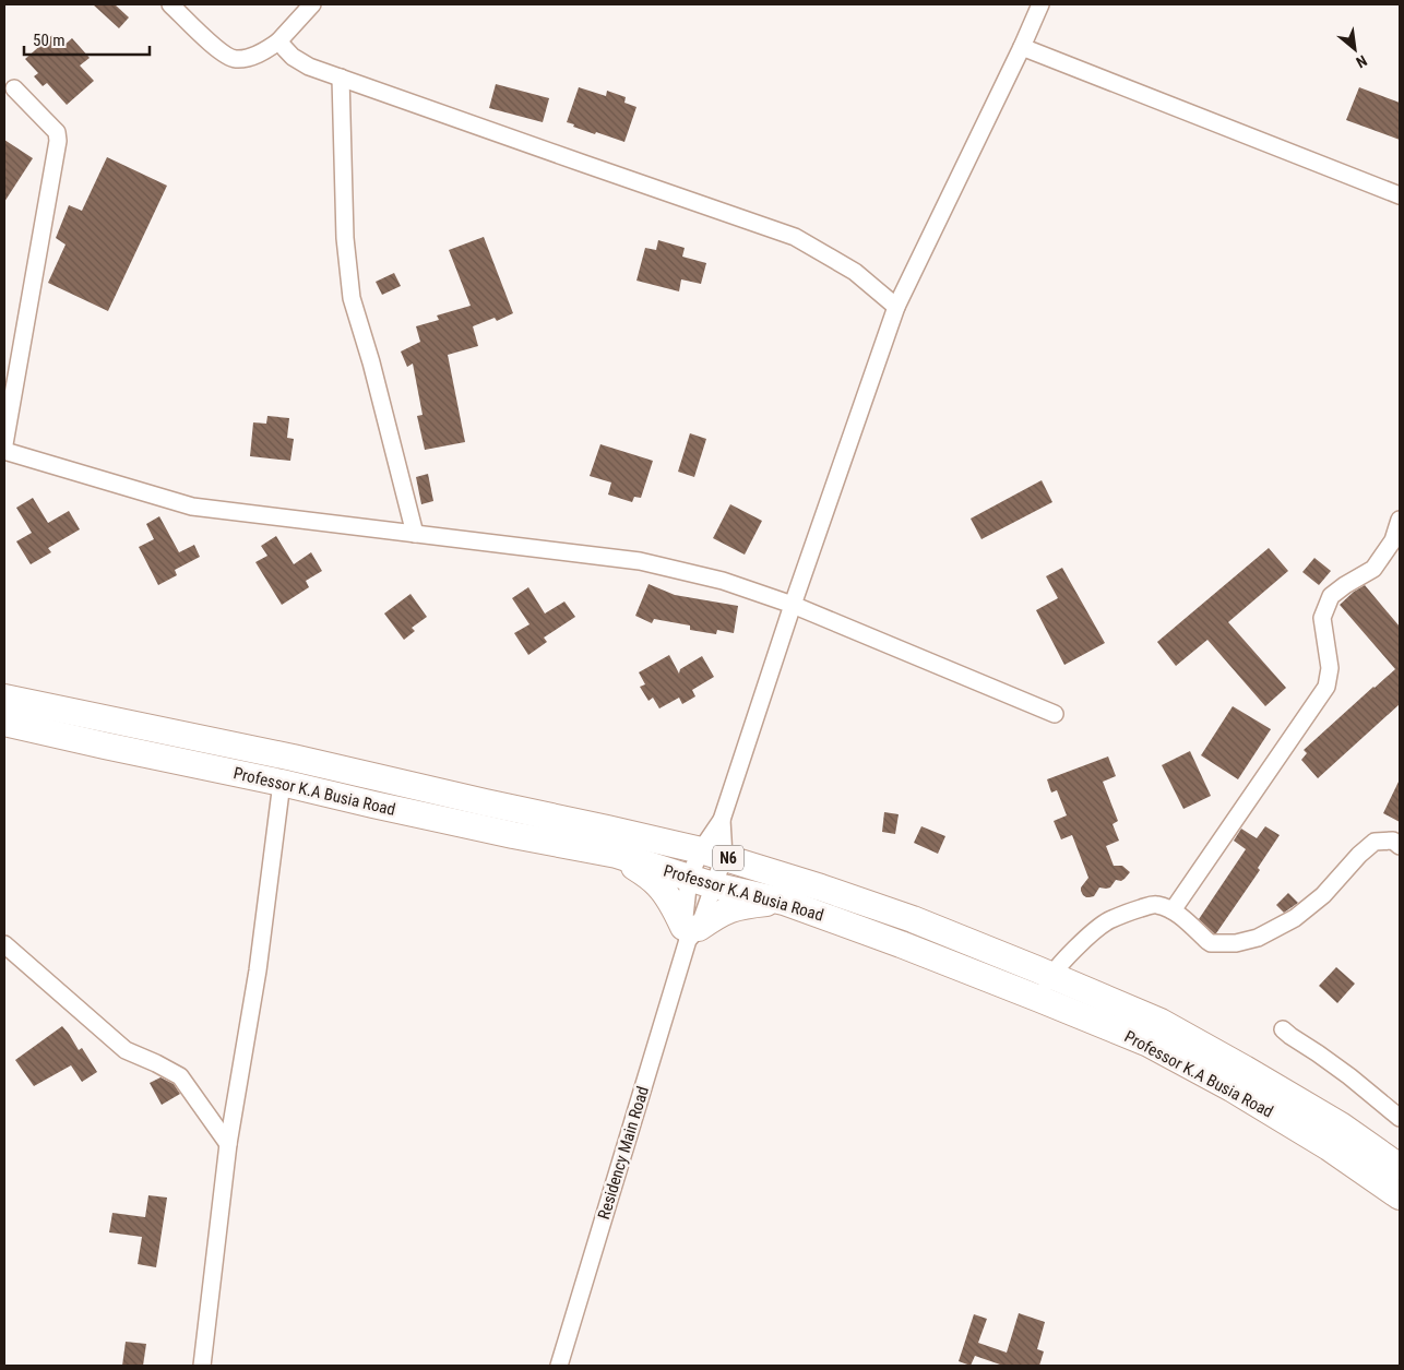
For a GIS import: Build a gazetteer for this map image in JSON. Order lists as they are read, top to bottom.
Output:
{
  "streets": {
    "main road": ["Professor K.A Busia Road", "N6"],
    "street": ["Residency Main Road"]
  },
  "scale_bar": "50 m",
  "north": "bottom right"
}
